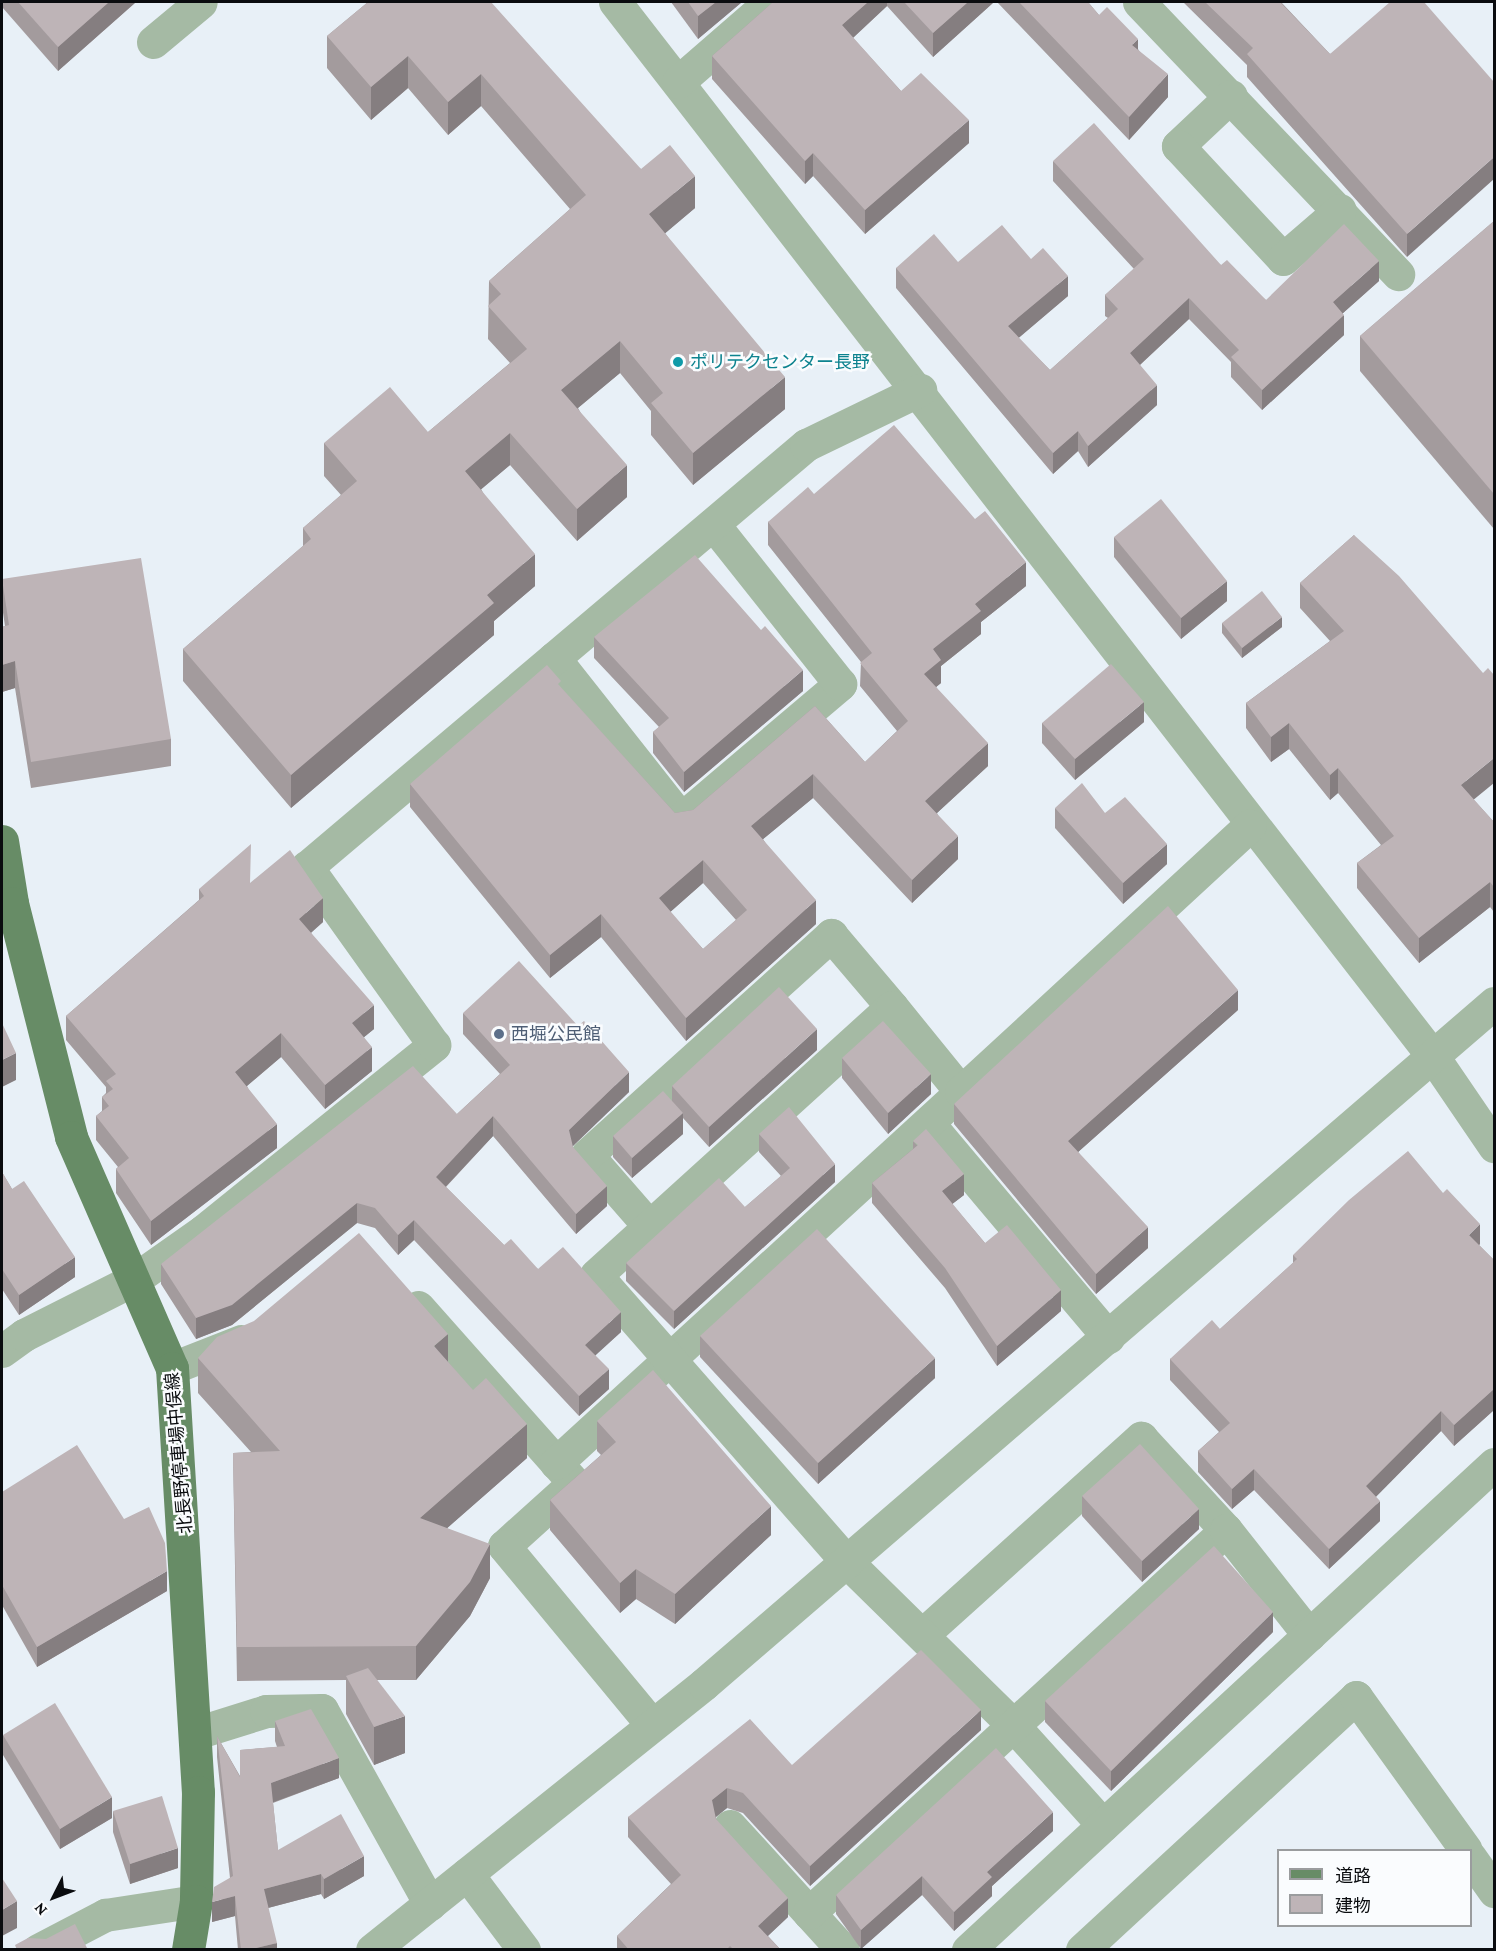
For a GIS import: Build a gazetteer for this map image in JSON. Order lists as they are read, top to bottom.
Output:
{
  "streets": {
    "main road": ["北長野停車場中俣線"]
  },
  "places": ["ポリテクセンター長野", "西堀公民館"],
  "legend": ["道路", "建物"],
  "north": "bottom left"
}
